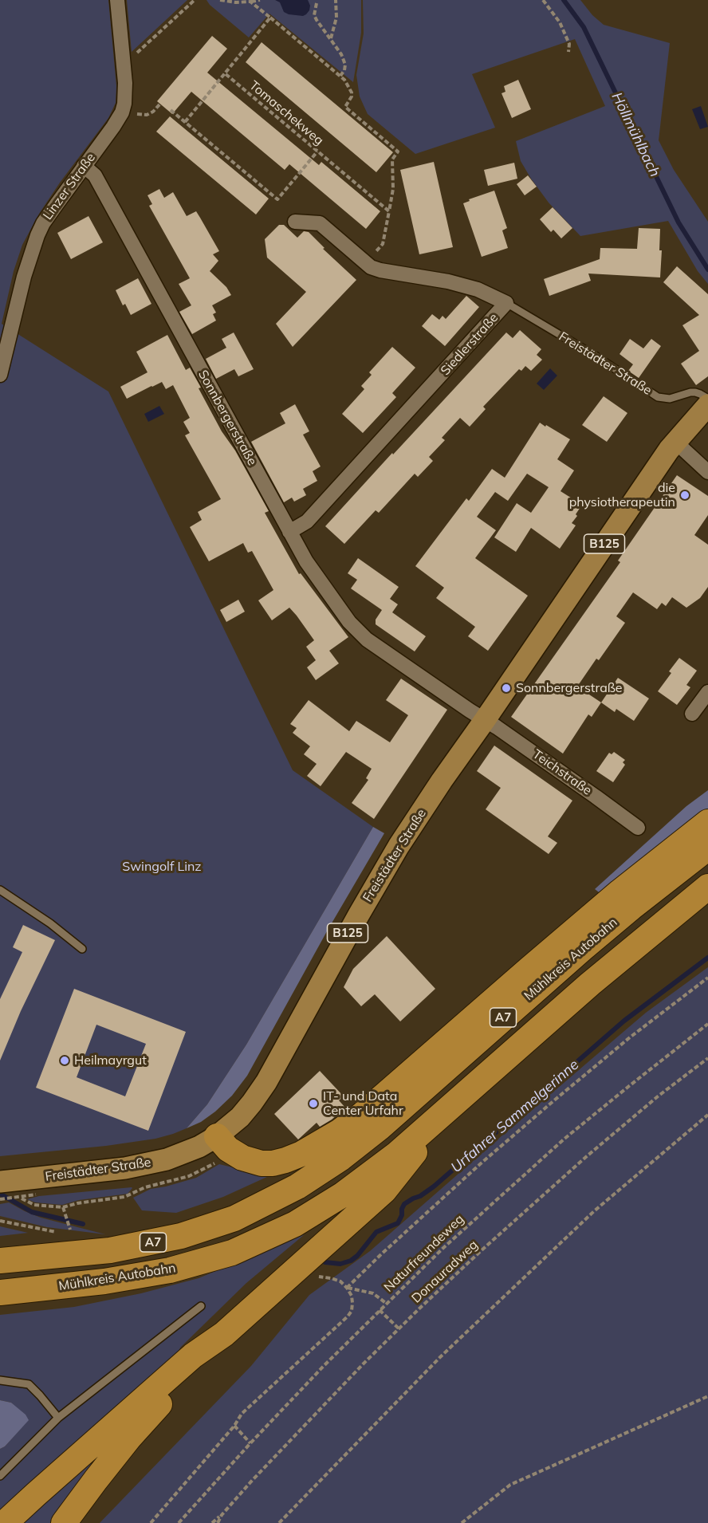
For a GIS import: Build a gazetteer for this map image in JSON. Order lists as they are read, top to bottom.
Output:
{
  "streets": {
    "highway": ["Mühlkreis Autobahn", "A7"],
    "main road": ["Freistädter Straße", "B125"],
    "street": [
      "Linzer Straße",
      "Siedlerstraße",
      "Sonnbergerstraße",
      "Teichstraße"
    ],
    "path": ["Tomaschekweg", "Naturfreundeweg", "Donauradweg"]
  },
  "crossings": [
    ["Linzer Straße", "Sonnbergerstraße"],
    ["Siedlerstraße", "Freistädter Straße"],
    ["Siedlerstraße", "Sonnbergerstraße"],
    ["Freistädter Straße", "Sonnbergerstraße"],
    ["Freistädter Straße", "Teichstraße"],
    ["Sonnbergerstraße", "Teichstraße"]
  ],
  "water": ["Höllmühlbach", "Urfahrer Sammelgerinne"],
  "parks": ["Swingolf Linz"],
  "places": [
    "die physiotherapeutin",
    "Sonnbergerstraße",
    "Heilmayrgut",
    "IT- und Data Center Urfahr"
  ]
}
